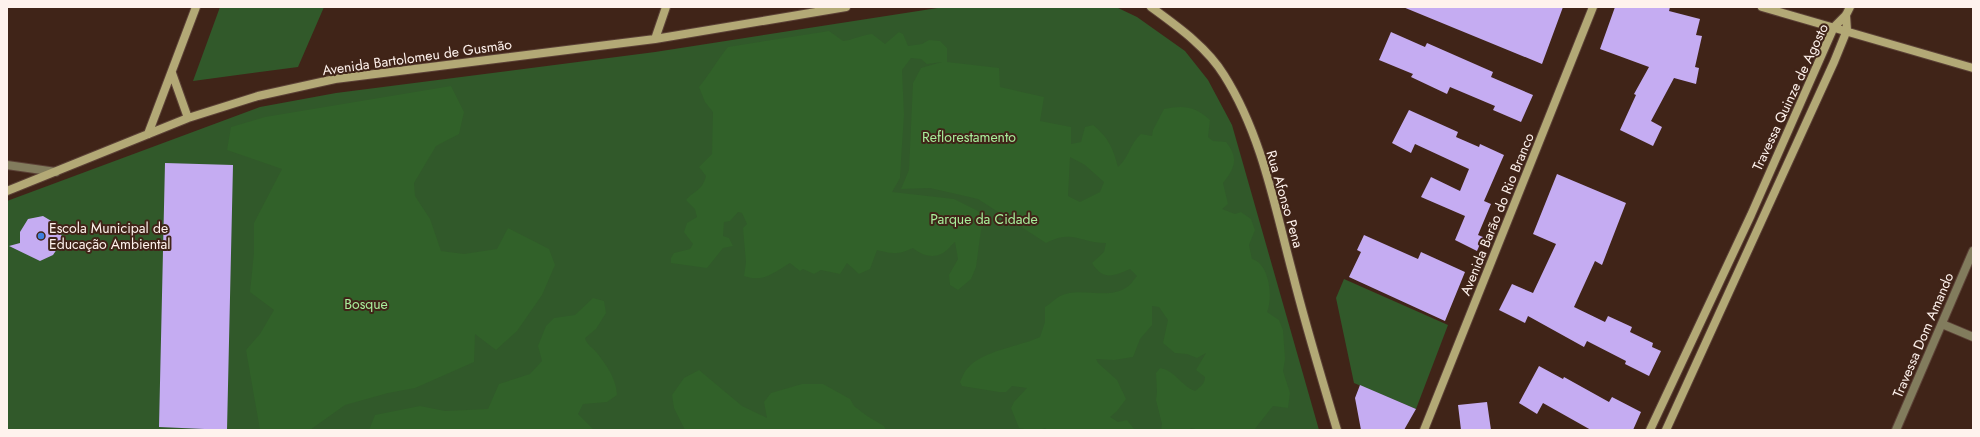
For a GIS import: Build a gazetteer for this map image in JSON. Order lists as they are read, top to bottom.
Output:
{
  "streets": {
    "street": [
      "Avenida Bartolomeu de Gusmão",
      "Travessa Quinze de Agosto",
      "Rua Afonso Pena",
      "Avenida Barão do Rio Branco",
      "Travessa Dom Amando"
    ]
  },
  "parks": ["Reflorestamento", "Parque da Cidade", "Bosque"],
  "places": ["Escola Municipal de Educação Ambiental"]
}
